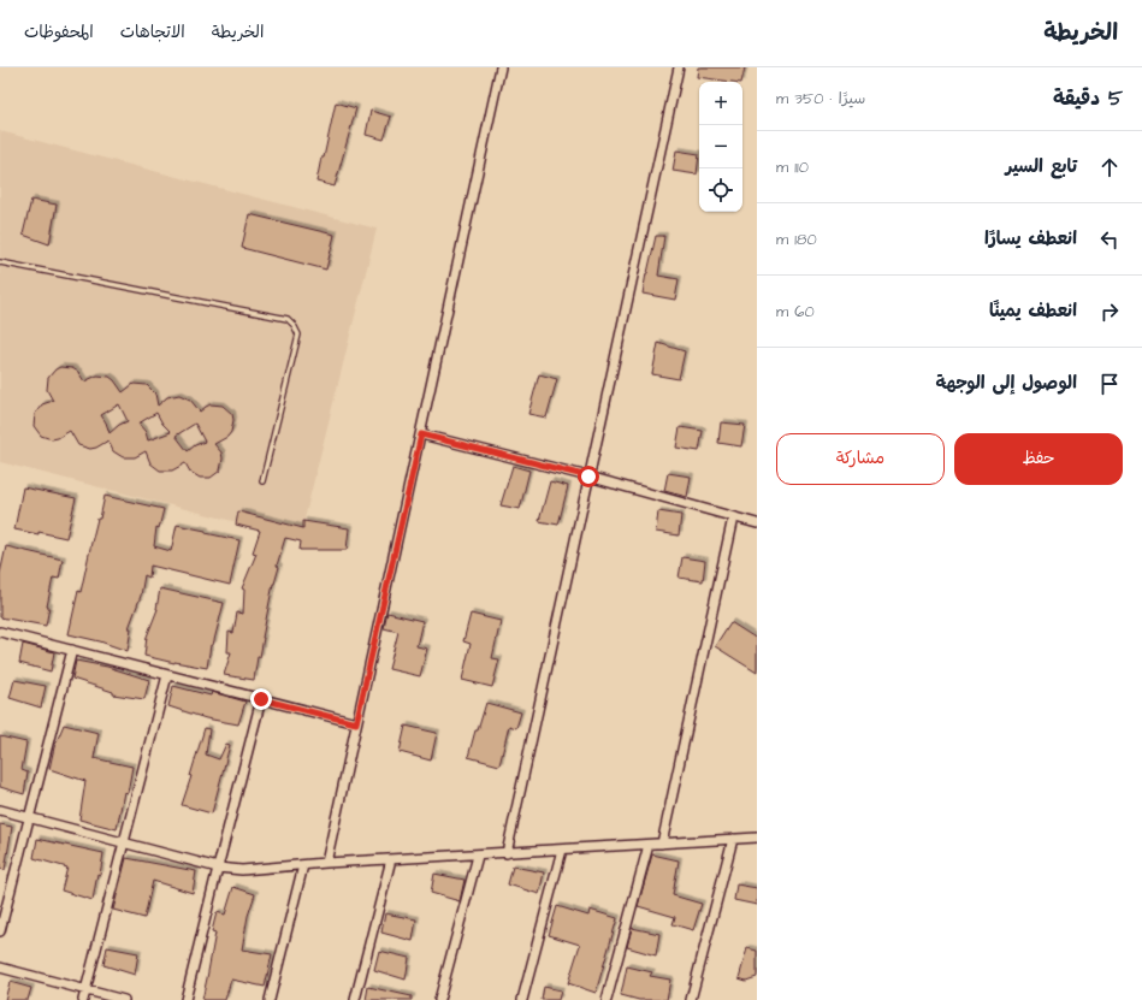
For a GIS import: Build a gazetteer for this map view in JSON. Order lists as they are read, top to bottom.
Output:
{
  "page": {
    "header": "الخريطة",
    "nav": ["الخريطة", "الاتجاهات", "المحفوظات"],
    "heading": ["5 دقيقة", "سيرًا · 350 m"],
    "map_buttons": ["+", "−"],
    "list": [
      ["تابع السير", "110 m"],
      ["انعطف يسارًا", "180 m"],
      ["انعطف يمينًا", "60 m"],
      "الوصول إلى الوجهة"
    ],
    "buttons": ["حفظ", "مشاركة"]
  }
}
